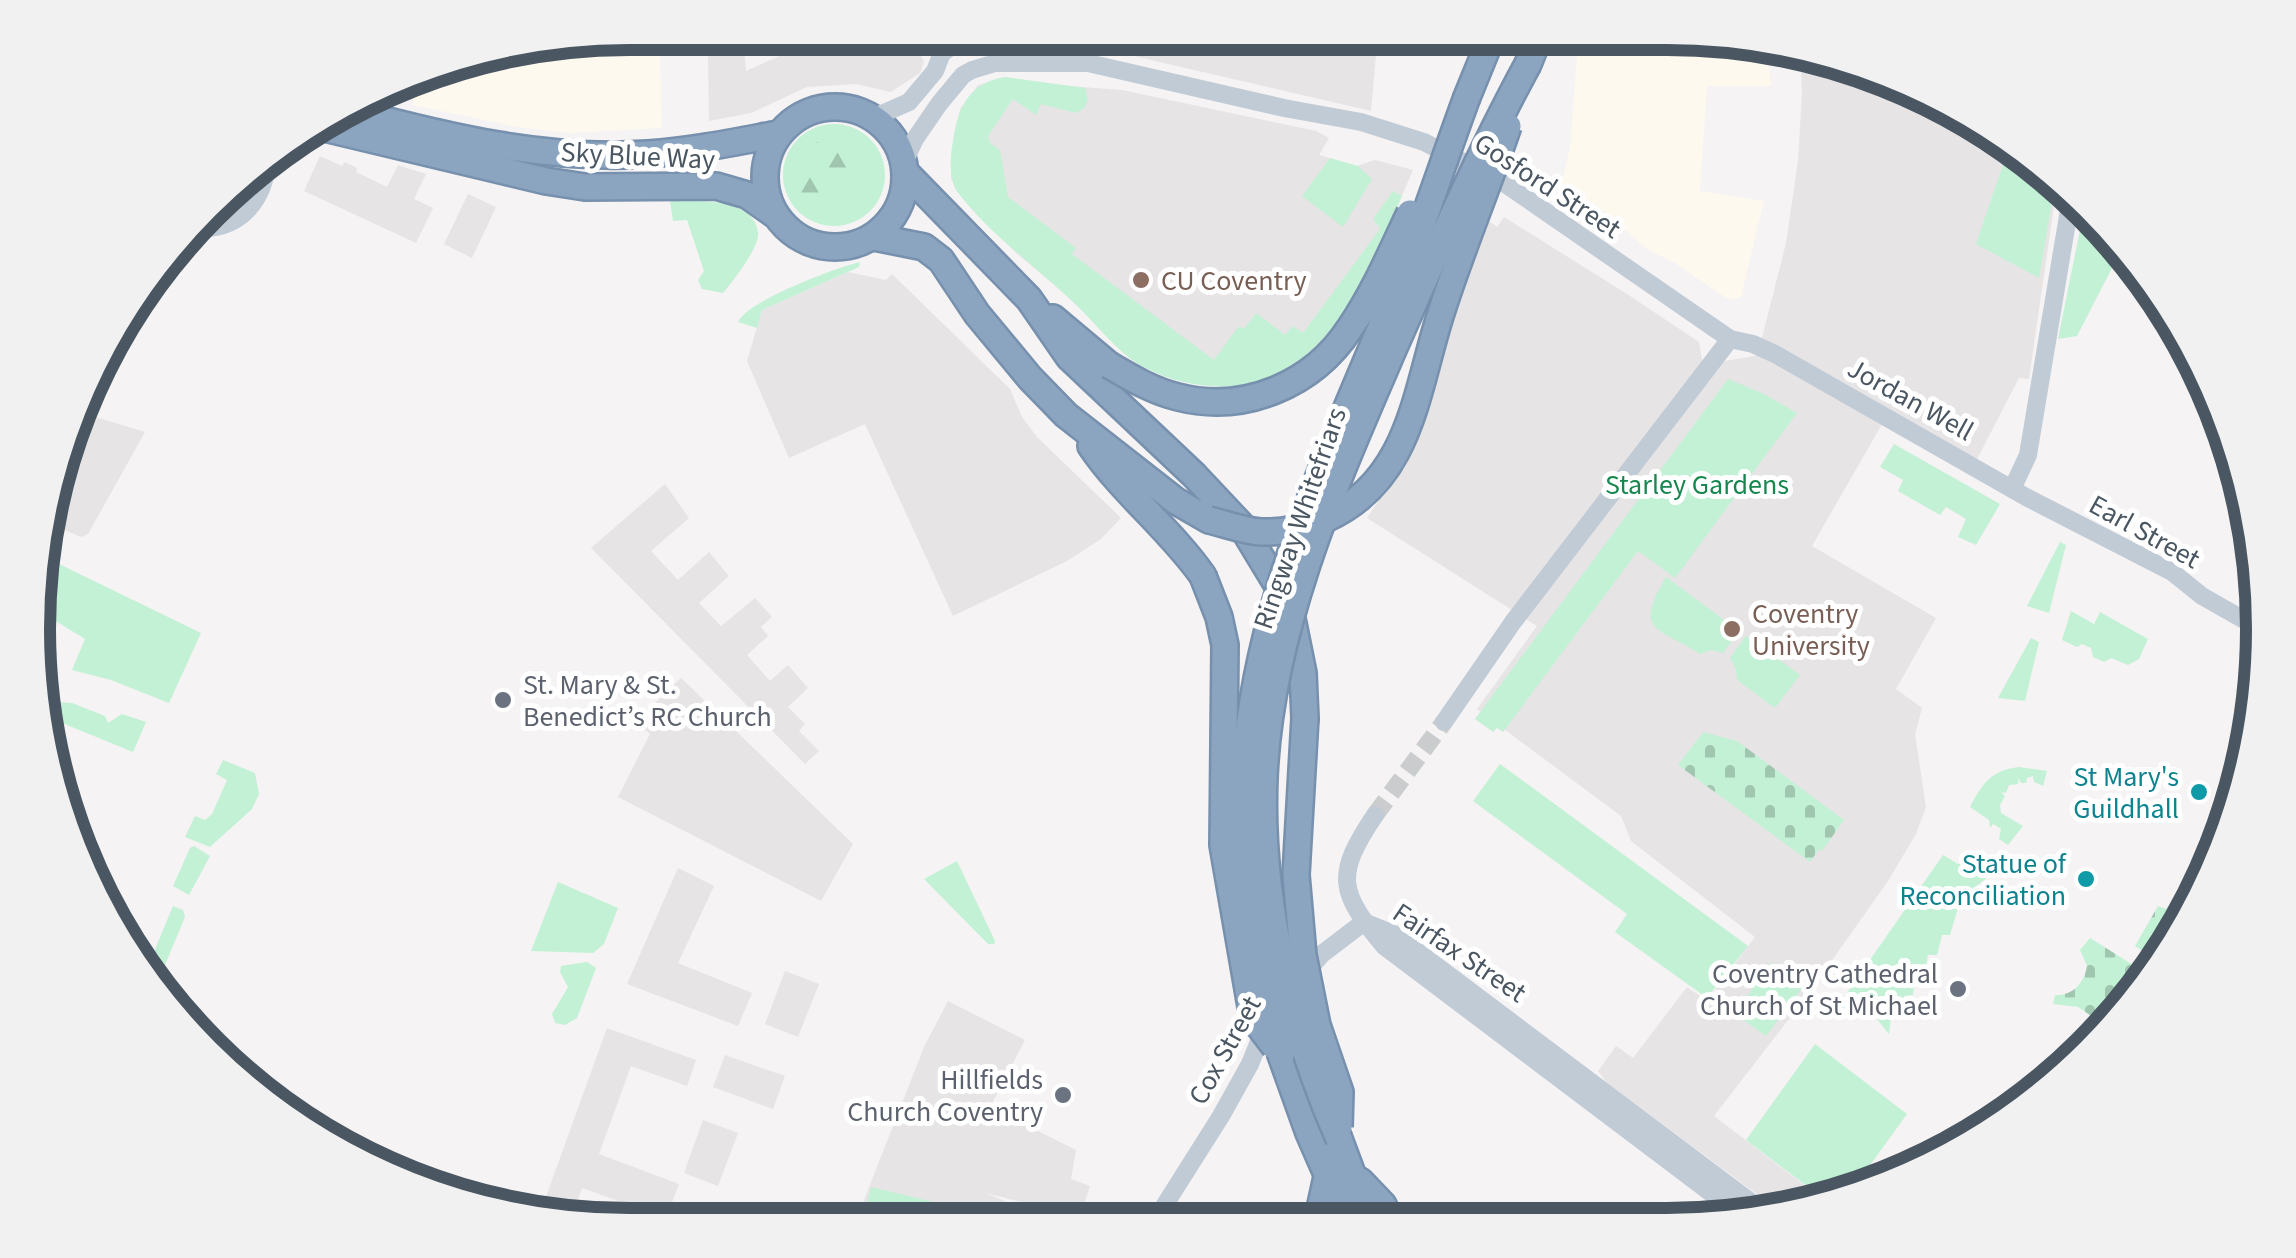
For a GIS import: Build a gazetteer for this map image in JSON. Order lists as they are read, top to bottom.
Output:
{
  "streets": {
    "highway": ["Sky Blue Way", "Ringway Whitefriars"],
    "street": [
      "Gosford Street",
      "Jordan Well",
      "Earl Street",
      "Fairfax Street",
      "Cox Street"
    ]
  },
  "crossings": [
    ["Sky Blue Way", "Gosford Street"],
    ["Gosford Street", "Jordan Well"],
    ["Jordan Well", "Earl Street"],
    ["Fairfax Street", "Cox Street"]
  ],
  "parks": ["Starley Gardens"],
  "places": [
    "CU Coventry",
    "Coventry University",
    "St. Mary & St. Benedict’s RC Church",
    "St Mary's Guildhall",
    "Statue of Reconciliation",
    "Coventry Cathedral Church of St Michael",
    "Hillfields Church Coventry"
  ]
}
